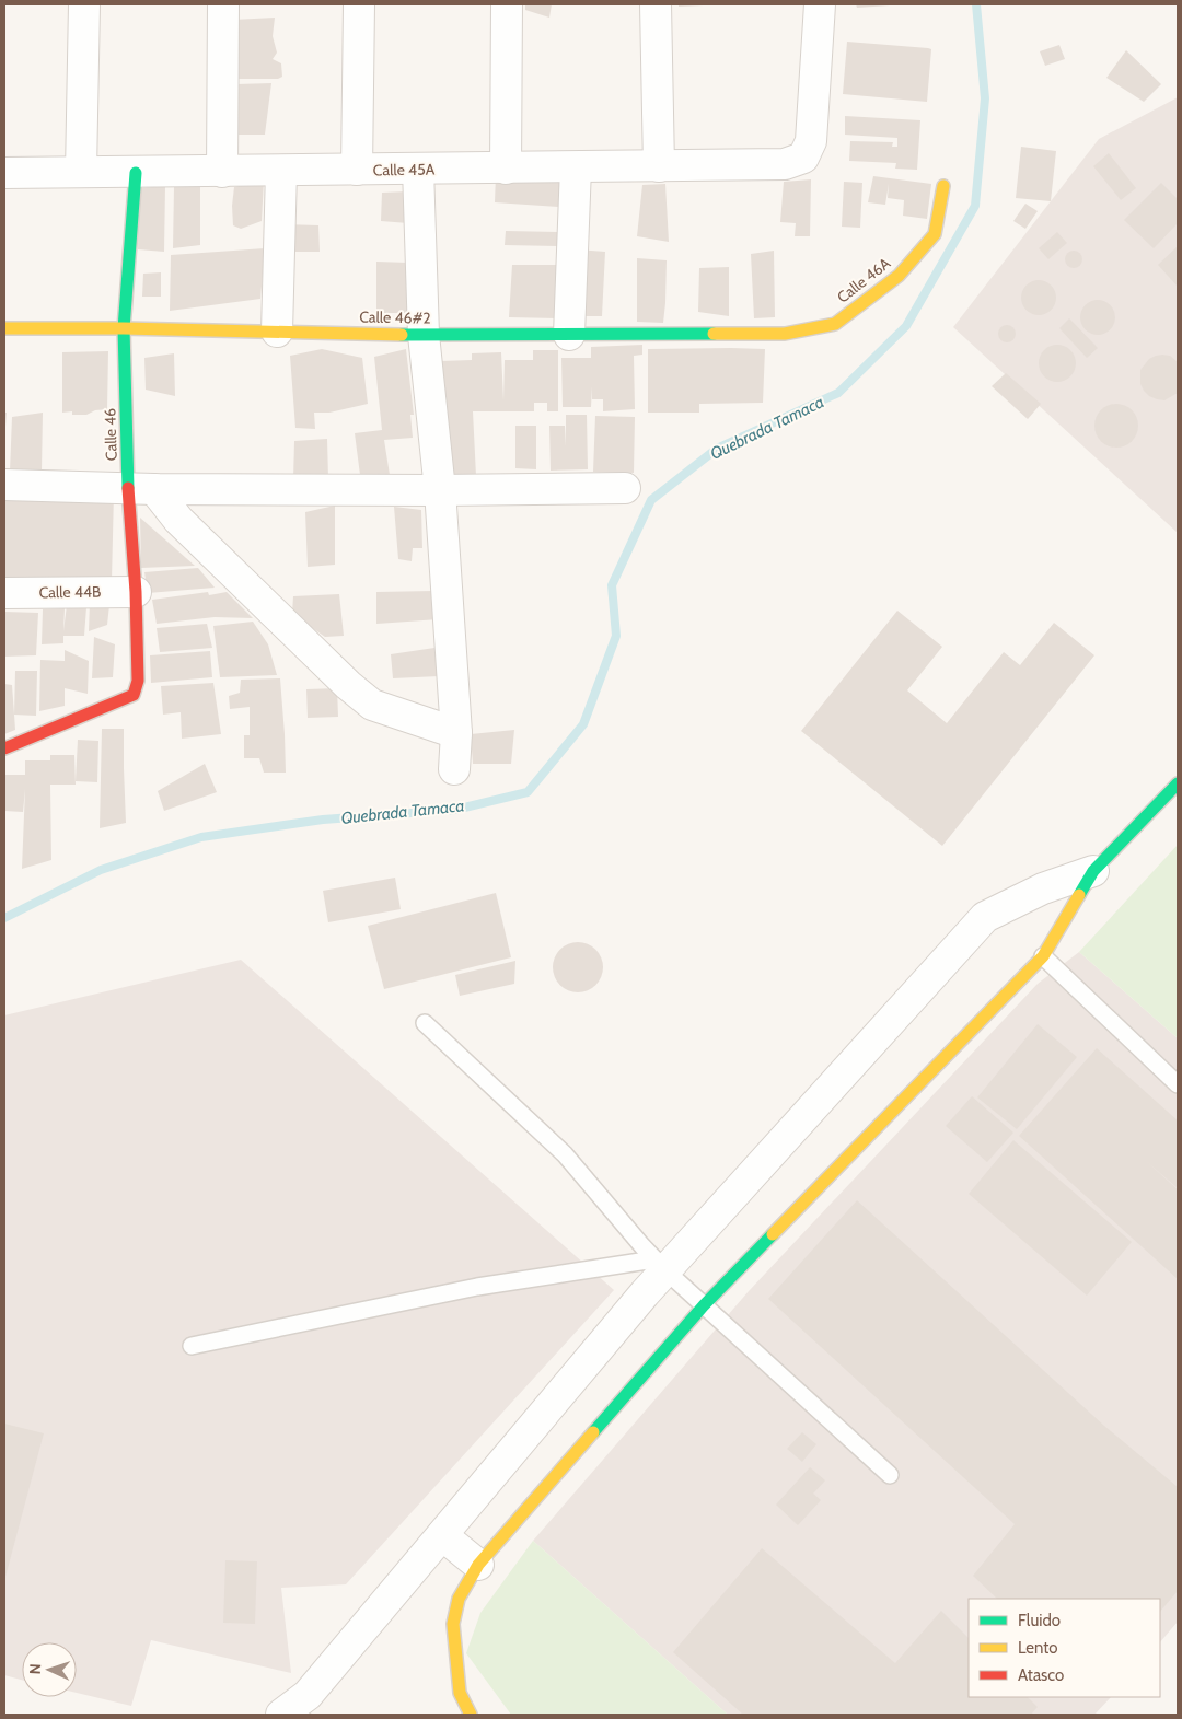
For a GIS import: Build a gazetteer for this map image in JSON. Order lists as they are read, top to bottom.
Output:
{
  "streets": {
    "street": [
      "Calle 45A",
      "Calle 46A",
      "Calle 46#2",
      "Calle 46",
      "Calle 44B"
    ]
  },
  "crossings": [
    ["Calle 45A", "Calle 46"],
    ["Calle 46A", "Calle 46#2"],
    ["Calle 46#2", "Calle 46"],
    ["Calle 46", "Calle 44B"]
  ],
  "water": ["Quebrada Tamaca"],
  "legend": ["Fluido", "Lento", "Atasco"],
  "north": "left"
}
